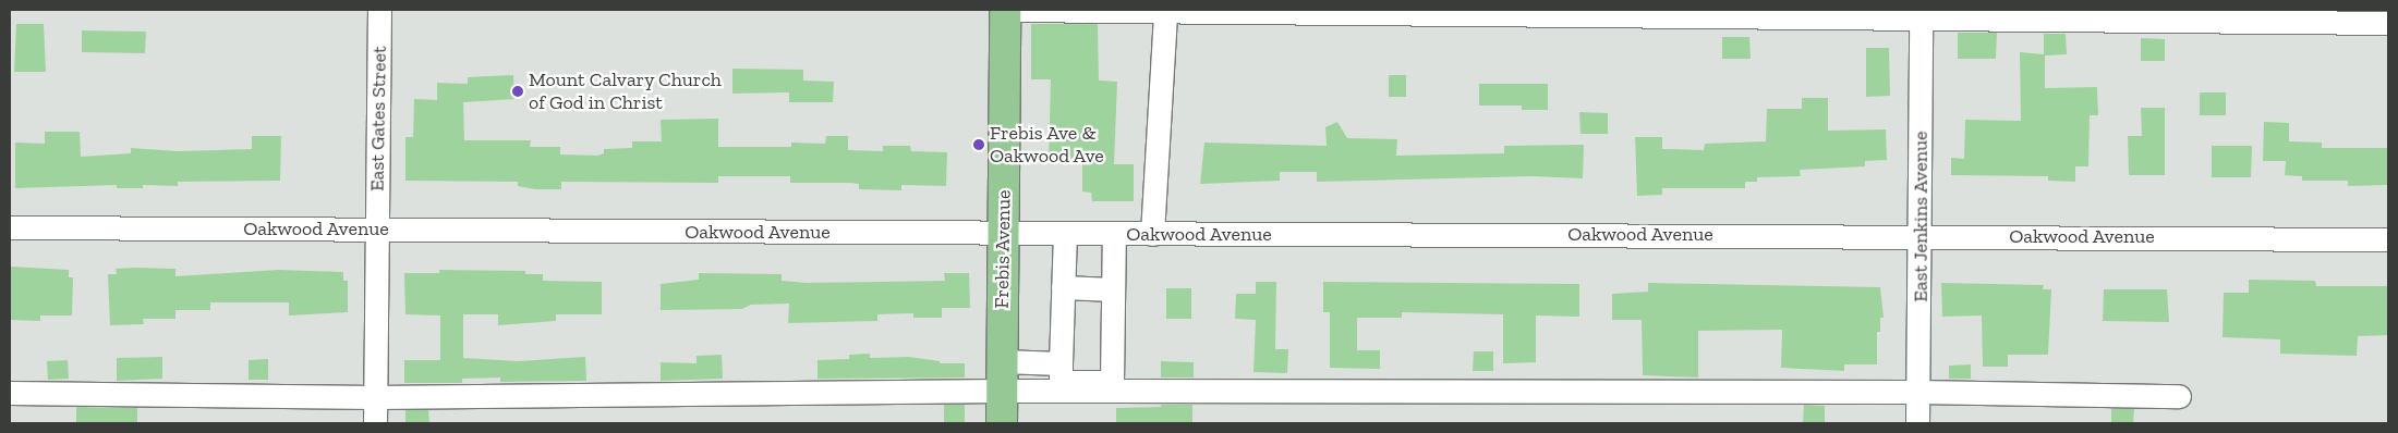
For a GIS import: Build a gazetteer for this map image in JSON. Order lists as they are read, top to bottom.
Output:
{
  "streets": {
    "main road": ["Frebis Avenue"],
    "street": ["East Gates Street", "East Jenkins Avenue", "Oakwood Avenue"]
  },
  "crossings": [
    ["East Gates Street", "Oakwood Avenue"],
    ["East Jenkins Avenue", "Oakwood Avenue"],
    ["Oakwood Avenue", "Frebis Avenue"]
  ],
  "places": ["Mount Calvary Church of God in Christ", "Frebis Ave & Oakwood Ave"]
}
